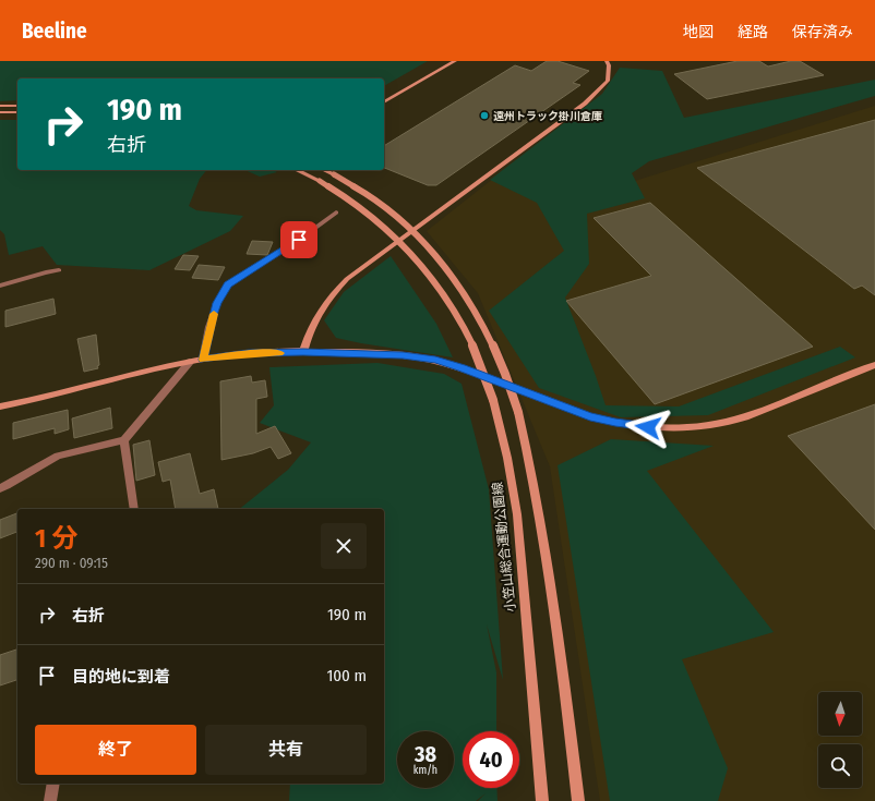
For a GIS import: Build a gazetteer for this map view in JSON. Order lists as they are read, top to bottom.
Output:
{
  "streets": {
    "main road": ["小笠山総合運動公園線"]
  },
  "places": ["遠州トラック掛川倉庫"],
  "north": "bottom",
  "page": {
    "header": "Beeline",
    "nav": ["地図", "経路", "保存済み"],
    "turn": ["190 m", "右折"],
    "heading": ["1 分", "290 m · 09:15"],
    "list": [
      {
        "name": "右折",
        "value": "190 m"
      },
      {
        "name": "目的地に到着",
        "value": "100 m"
      }
    ],
    "buttons": ["終了", "共有"],
    "speed": "38 km/h",
    "limit": "40"
  }
}
